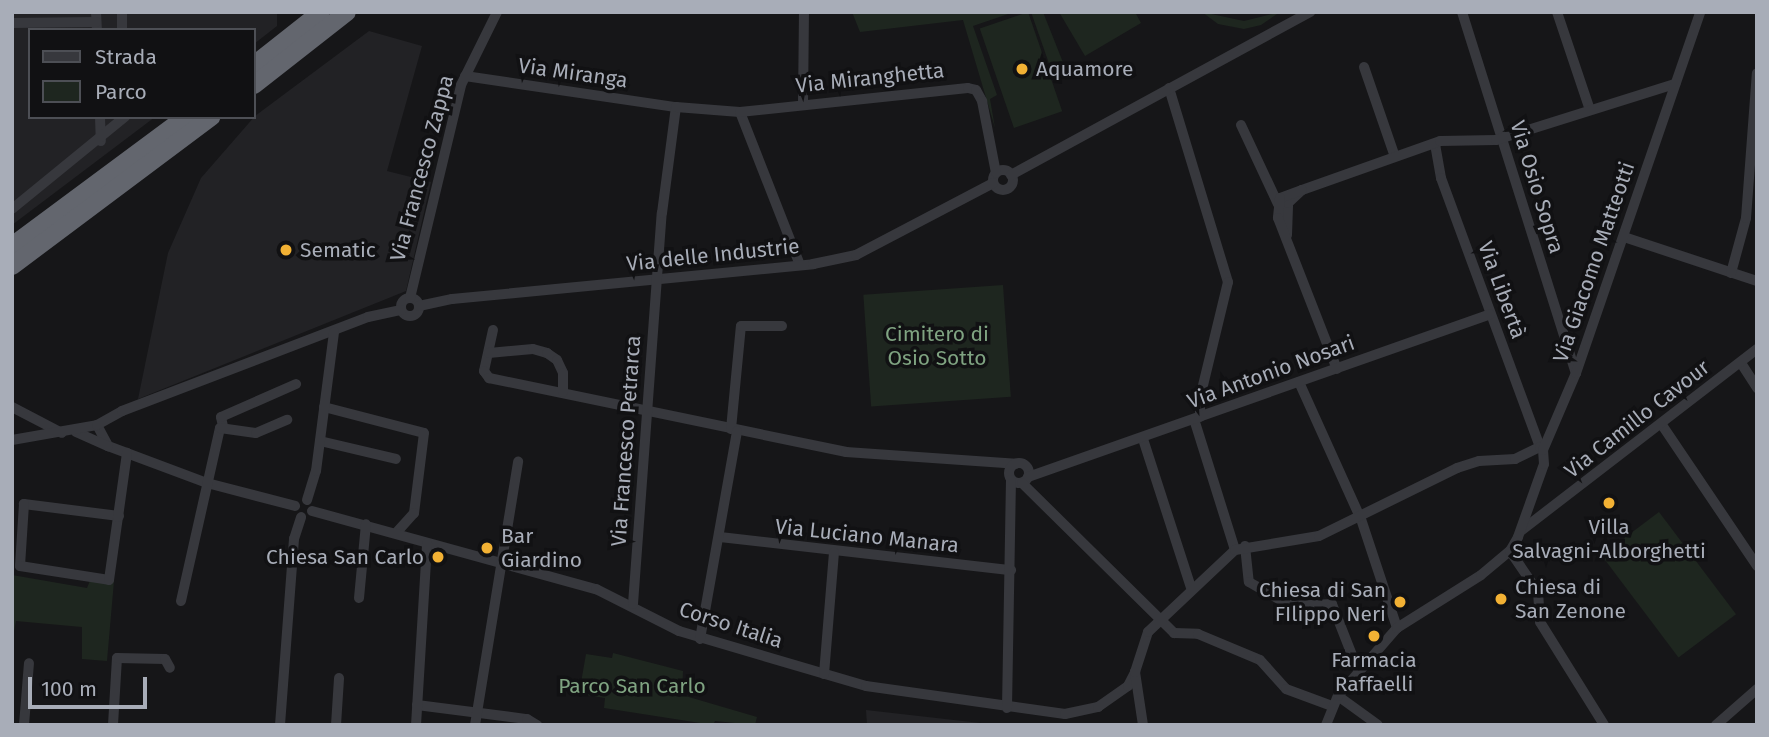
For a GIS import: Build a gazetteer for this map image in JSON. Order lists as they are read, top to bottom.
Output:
{
  "streets": {
    "street": [
      "Via Miranga",
      "Via Miranghetta",
      "Via Francesco Zappa",
      "Via Osio Sopra",
      "Via delle Industrie",
      "Via Giacomo Matteotti",
      "Via Libertà",
      "Via Antonio Nosari",
      "Via Camillo Cavour",
      "Via Francesco Petrarca",
      "Via Luciano Manara",
      "Corso Italia"
    ]
  },
  "crossings": [
    ["Via Miranga", "Via Miranghetta"],
    ["Via Miranga", "Via Francesco Zappa"],
    ["Via Miranghetta", "Via delle Industrie"],
    ["Via Osio Sopra", "Via Giacomo Matteotti"],
    ["Via delle Industrie", "Via Francesco Petrarca"],
    ["Via Giacomo Matteotti", "Via Libertà"],
    ["Via Giacomo Matteotti", "Via Camillo Cavour"],
    ["Via Libertà", "Via Antonio Nosari"],
    ["Via Antonio Nosari", "Via Francesco Petrarca"],
    ["Via Francesco Petrarca", "Corso Italia"]
  ],
  "parks": ["Cimitero di Osio Sotto", "Parco San Carlo"],
  "places": [
    "Aquamore",
    "Sematic",
    "Villa Salvagni-Alborghetti",
    "Bar Giardino",
    "Chiesa San Carlo",
    "Chiesa di San Zenone",
    "Chiesa di San FIlippo Neri",
    "Farmacia Raffaelli"
  ],
  "legend": ["Strada", "Parco"],
  "scale_bar": "100 m"
}
